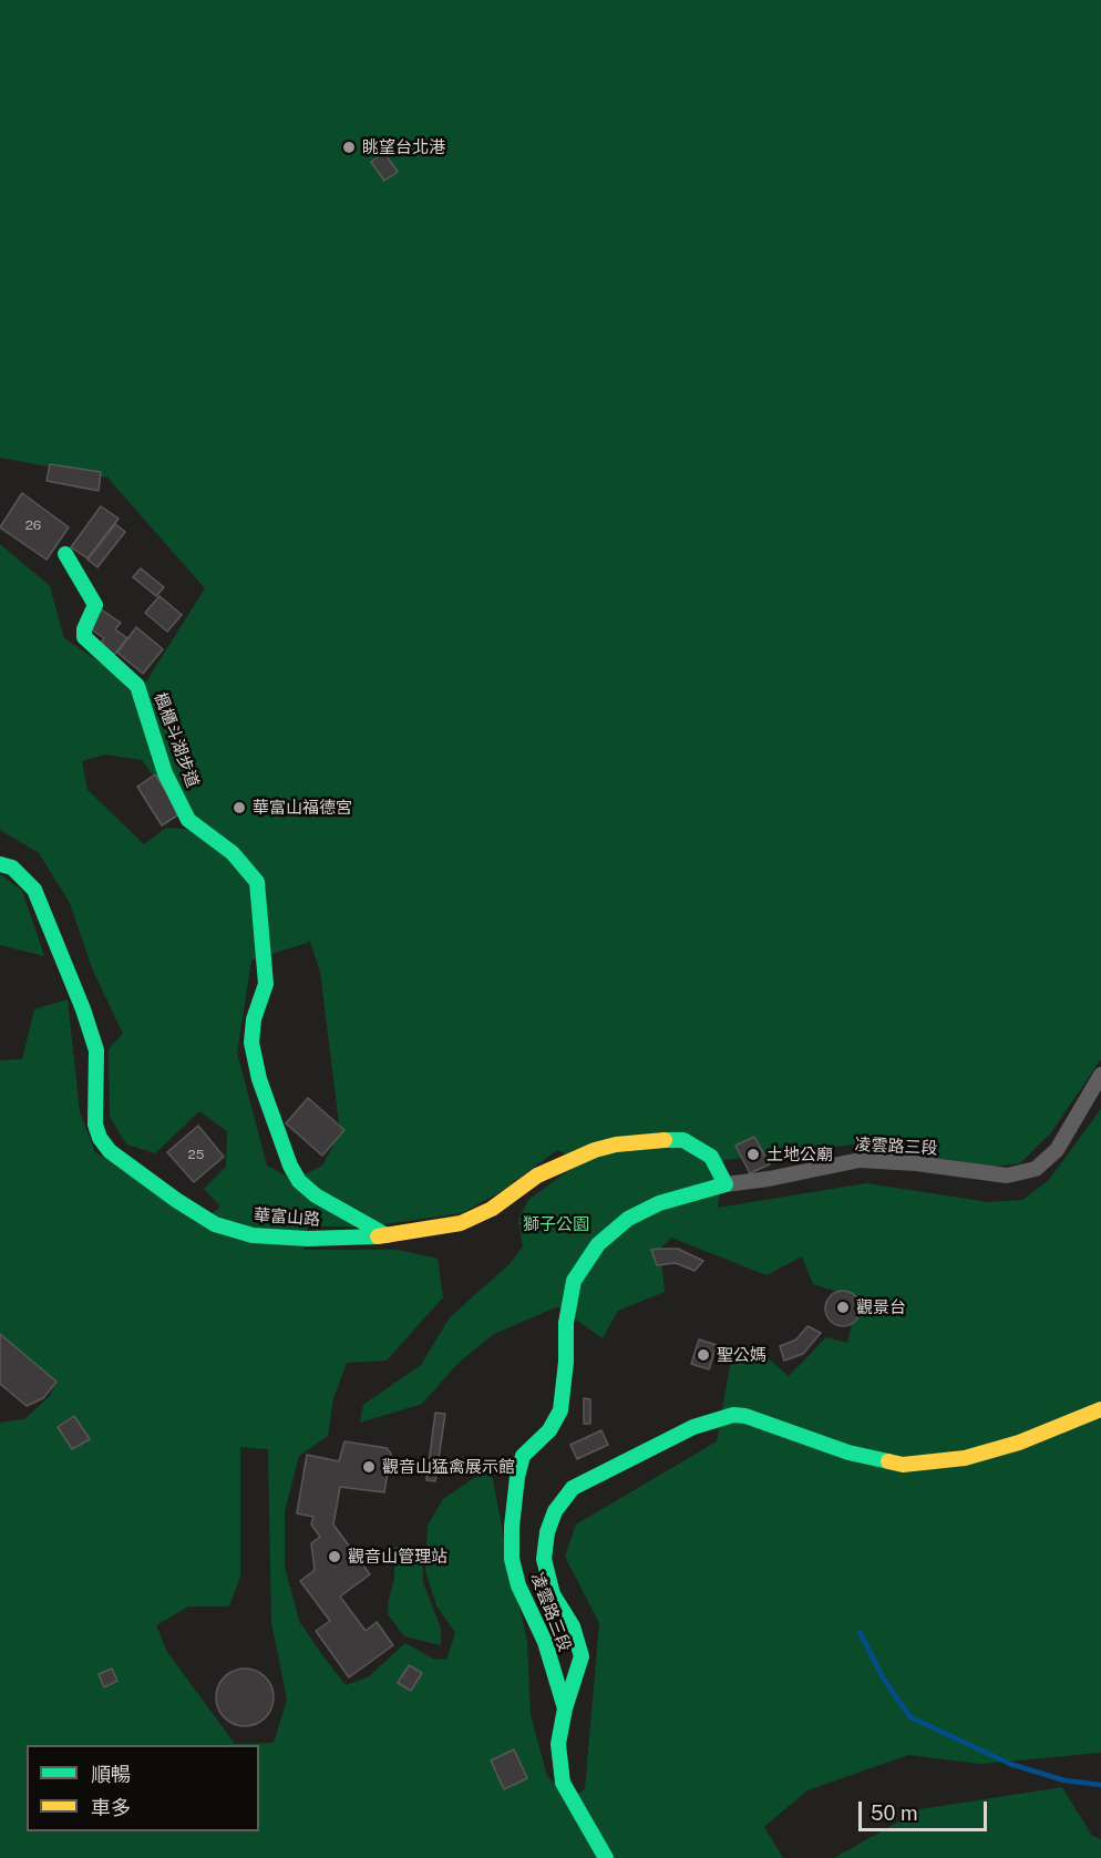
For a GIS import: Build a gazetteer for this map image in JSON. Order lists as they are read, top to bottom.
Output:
{
  "streets": {
    "street": ["楓櫃斗湖步道", "凌雲路三段", "華富山路"]
  },
  "crossings": [
    ["楓櫃斗湖步道", "華富山路"],
    ["凌雲路三段", "華富山路"]
  ],
  "parks": ["獅子公園"],
  "places": [
    "眺望台北港",
    "華富山福德宮",
    "土地公廟",
    "觀景台",
    "聖公媽",
    "觀音山猛禽展示館",
    "觀音山管理站"
  ],
  "house_numbers": ["26", "25"],
  "legend": ["順暢", "車多"],
  "scale_bar": "50 m"
}
